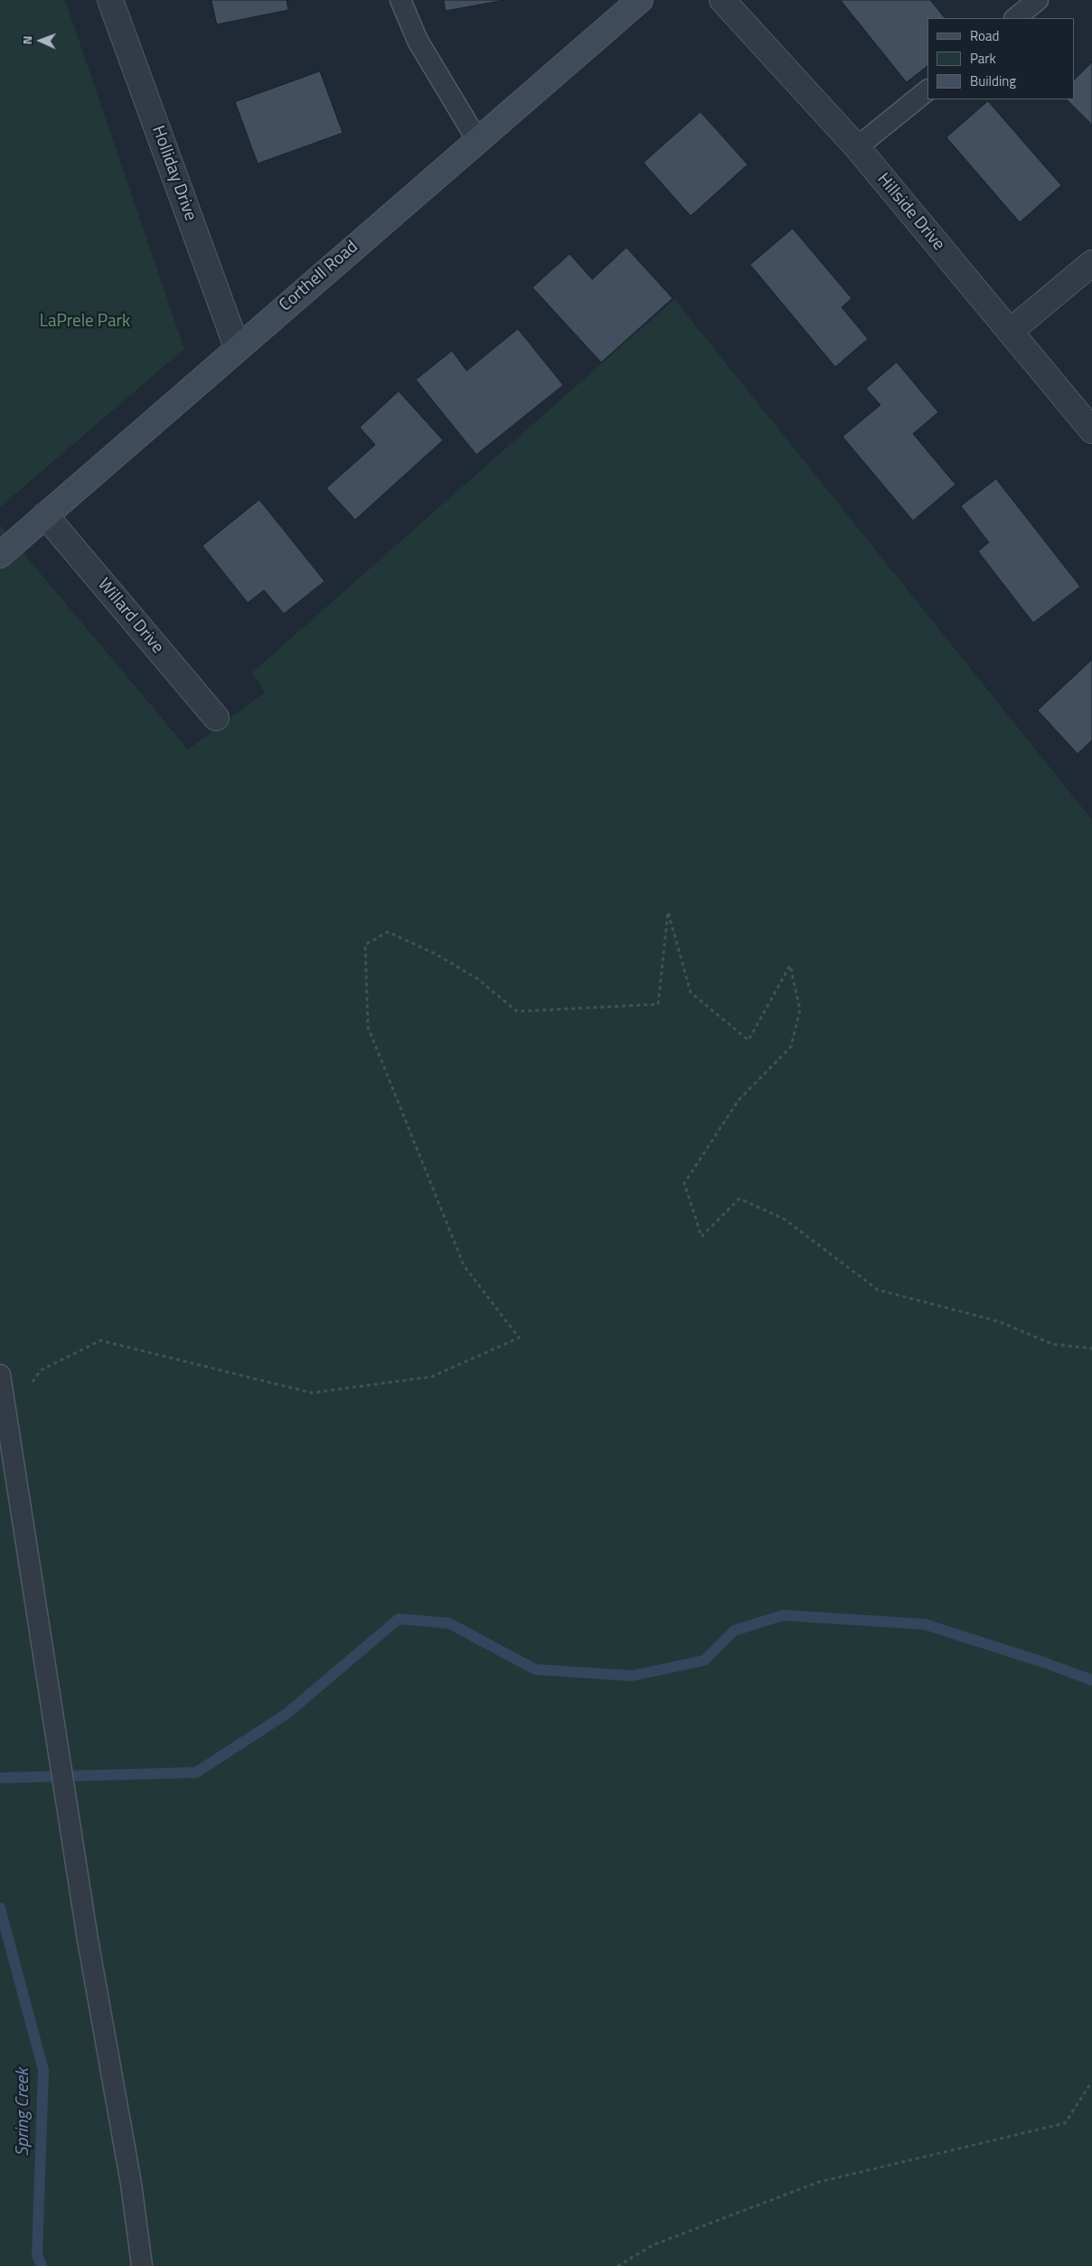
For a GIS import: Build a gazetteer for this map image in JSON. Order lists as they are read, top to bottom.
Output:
{
  "streets": {
    "street": [
      "Holliday Drive",
      "Hillside Drive",
      "Corthell Road",
      "Willard Drive"
    ]
  },
  "crossings": [
    ["Holliday Drive", "Corthell Road"],
    ["Corthell Road", "Willard Drive"]
  ],
  "water": ["Spring Creek"],
  "parks": ["LaPrele Park"],
  "legend": ["Road", "Park", "Building"],
  "north": "left"
}
